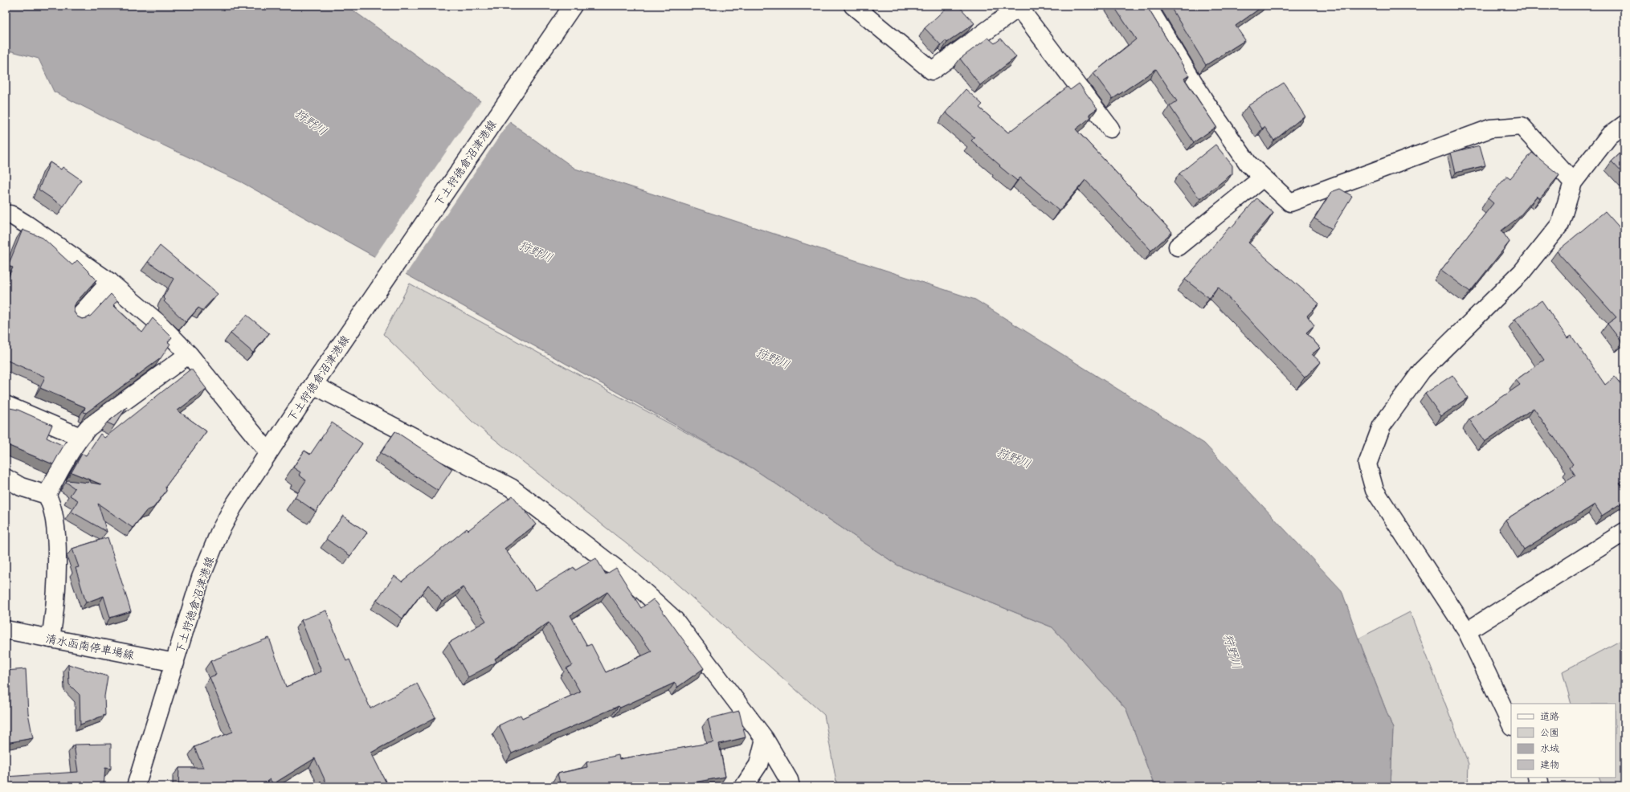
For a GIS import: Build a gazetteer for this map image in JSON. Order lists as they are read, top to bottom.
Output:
{
  "streets": {
    "street": ["下土狩徳倉沼津港線", "清水函南停車場線"]
  },
  "crossings": [
    ["下土狩徳倉沼津港線", "清水函南停車場線"]
  ],
  "water": ["狩野川"],
  "legend": [
    "道路",
    "公園",
    "水域",
    "建物"
  ]
}
